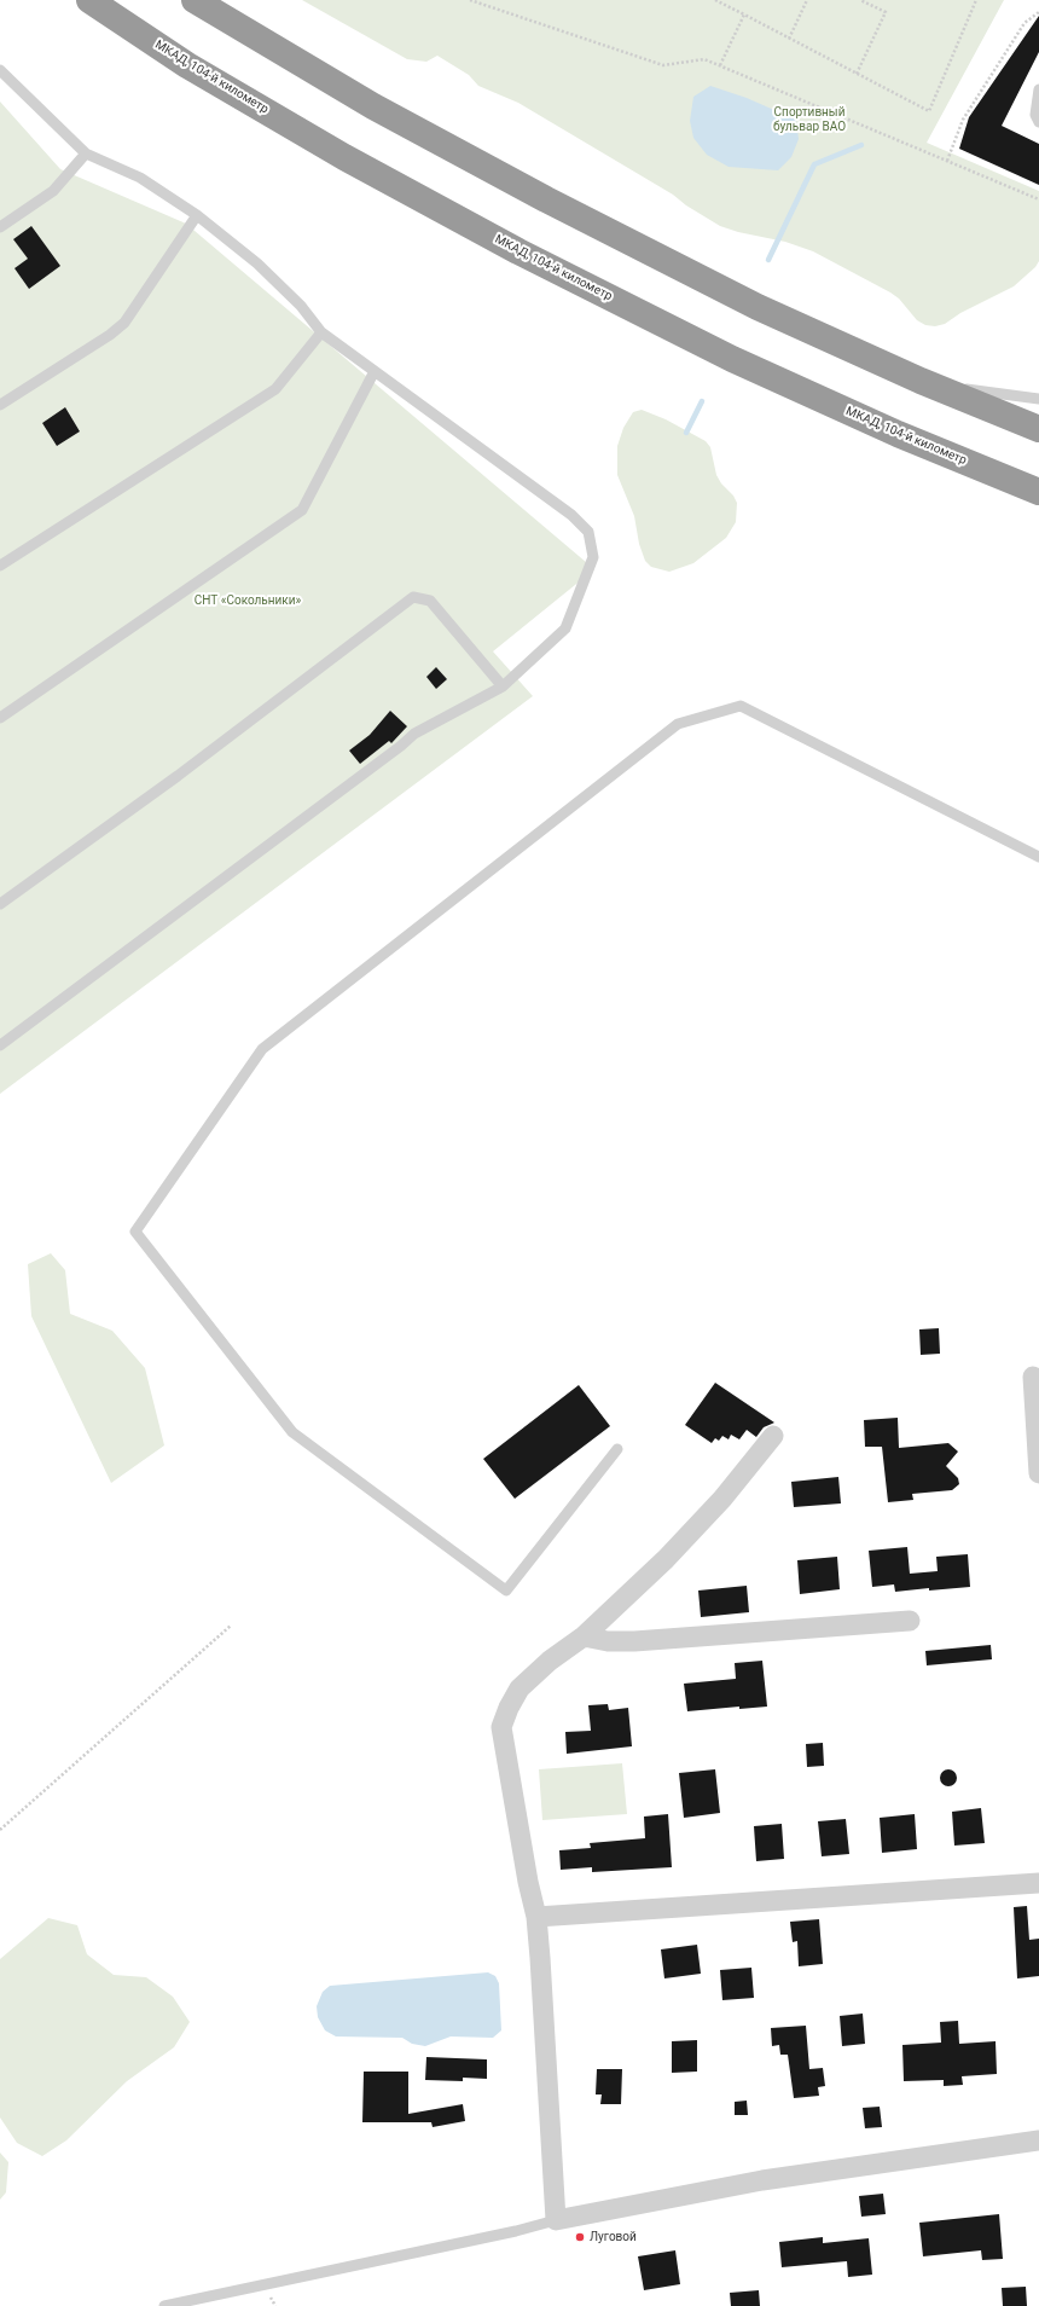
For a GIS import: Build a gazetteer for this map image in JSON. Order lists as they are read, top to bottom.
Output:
{
  "streets": {
    "highway": ["МКАД, 104-й километр"]
  },
  "parks": ["Спортивный бульвар ВАО", "СНТ «Сокольники»"],
  "places": ["Луговой"]
}
